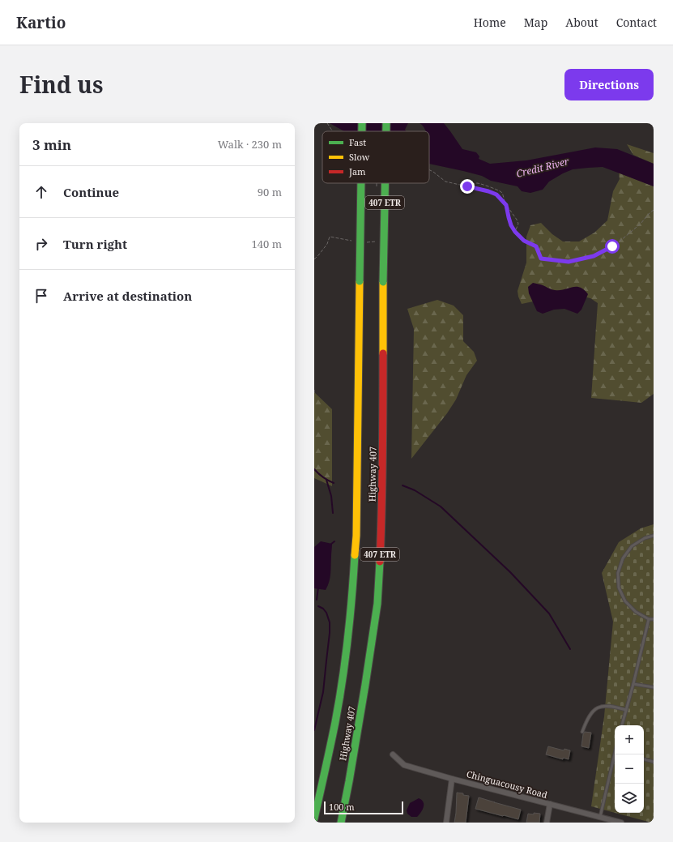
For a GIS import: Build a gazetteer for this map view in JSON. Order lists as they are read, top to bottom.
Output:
{
  "streets": {
    "highway": ["407 ETR", "Highway 407"],
    "street": ["Chinguacousy Road"]
  },
  "water": ["Credit River"],
  "legend": ["Fast", "Slow", "Jam"],
  "scale_bar": "100 m",
  "page": {
    "header": "Kartio",
    "nav": [
      "Home",
      "Map",
      "About",
      "Contact"
    ],
    "title": "Find us",
    "buttons": "Directions",
    "heading": ["3 min", "Walk · 230 m"],
    "list": [
      ["Continue", "90 m"],
      ["Turn right", "140 m"],
      "Arrive at destination"
    ],
    "map_buttons": ["+", "−"],
    "scale": "100 m"
  }
}
